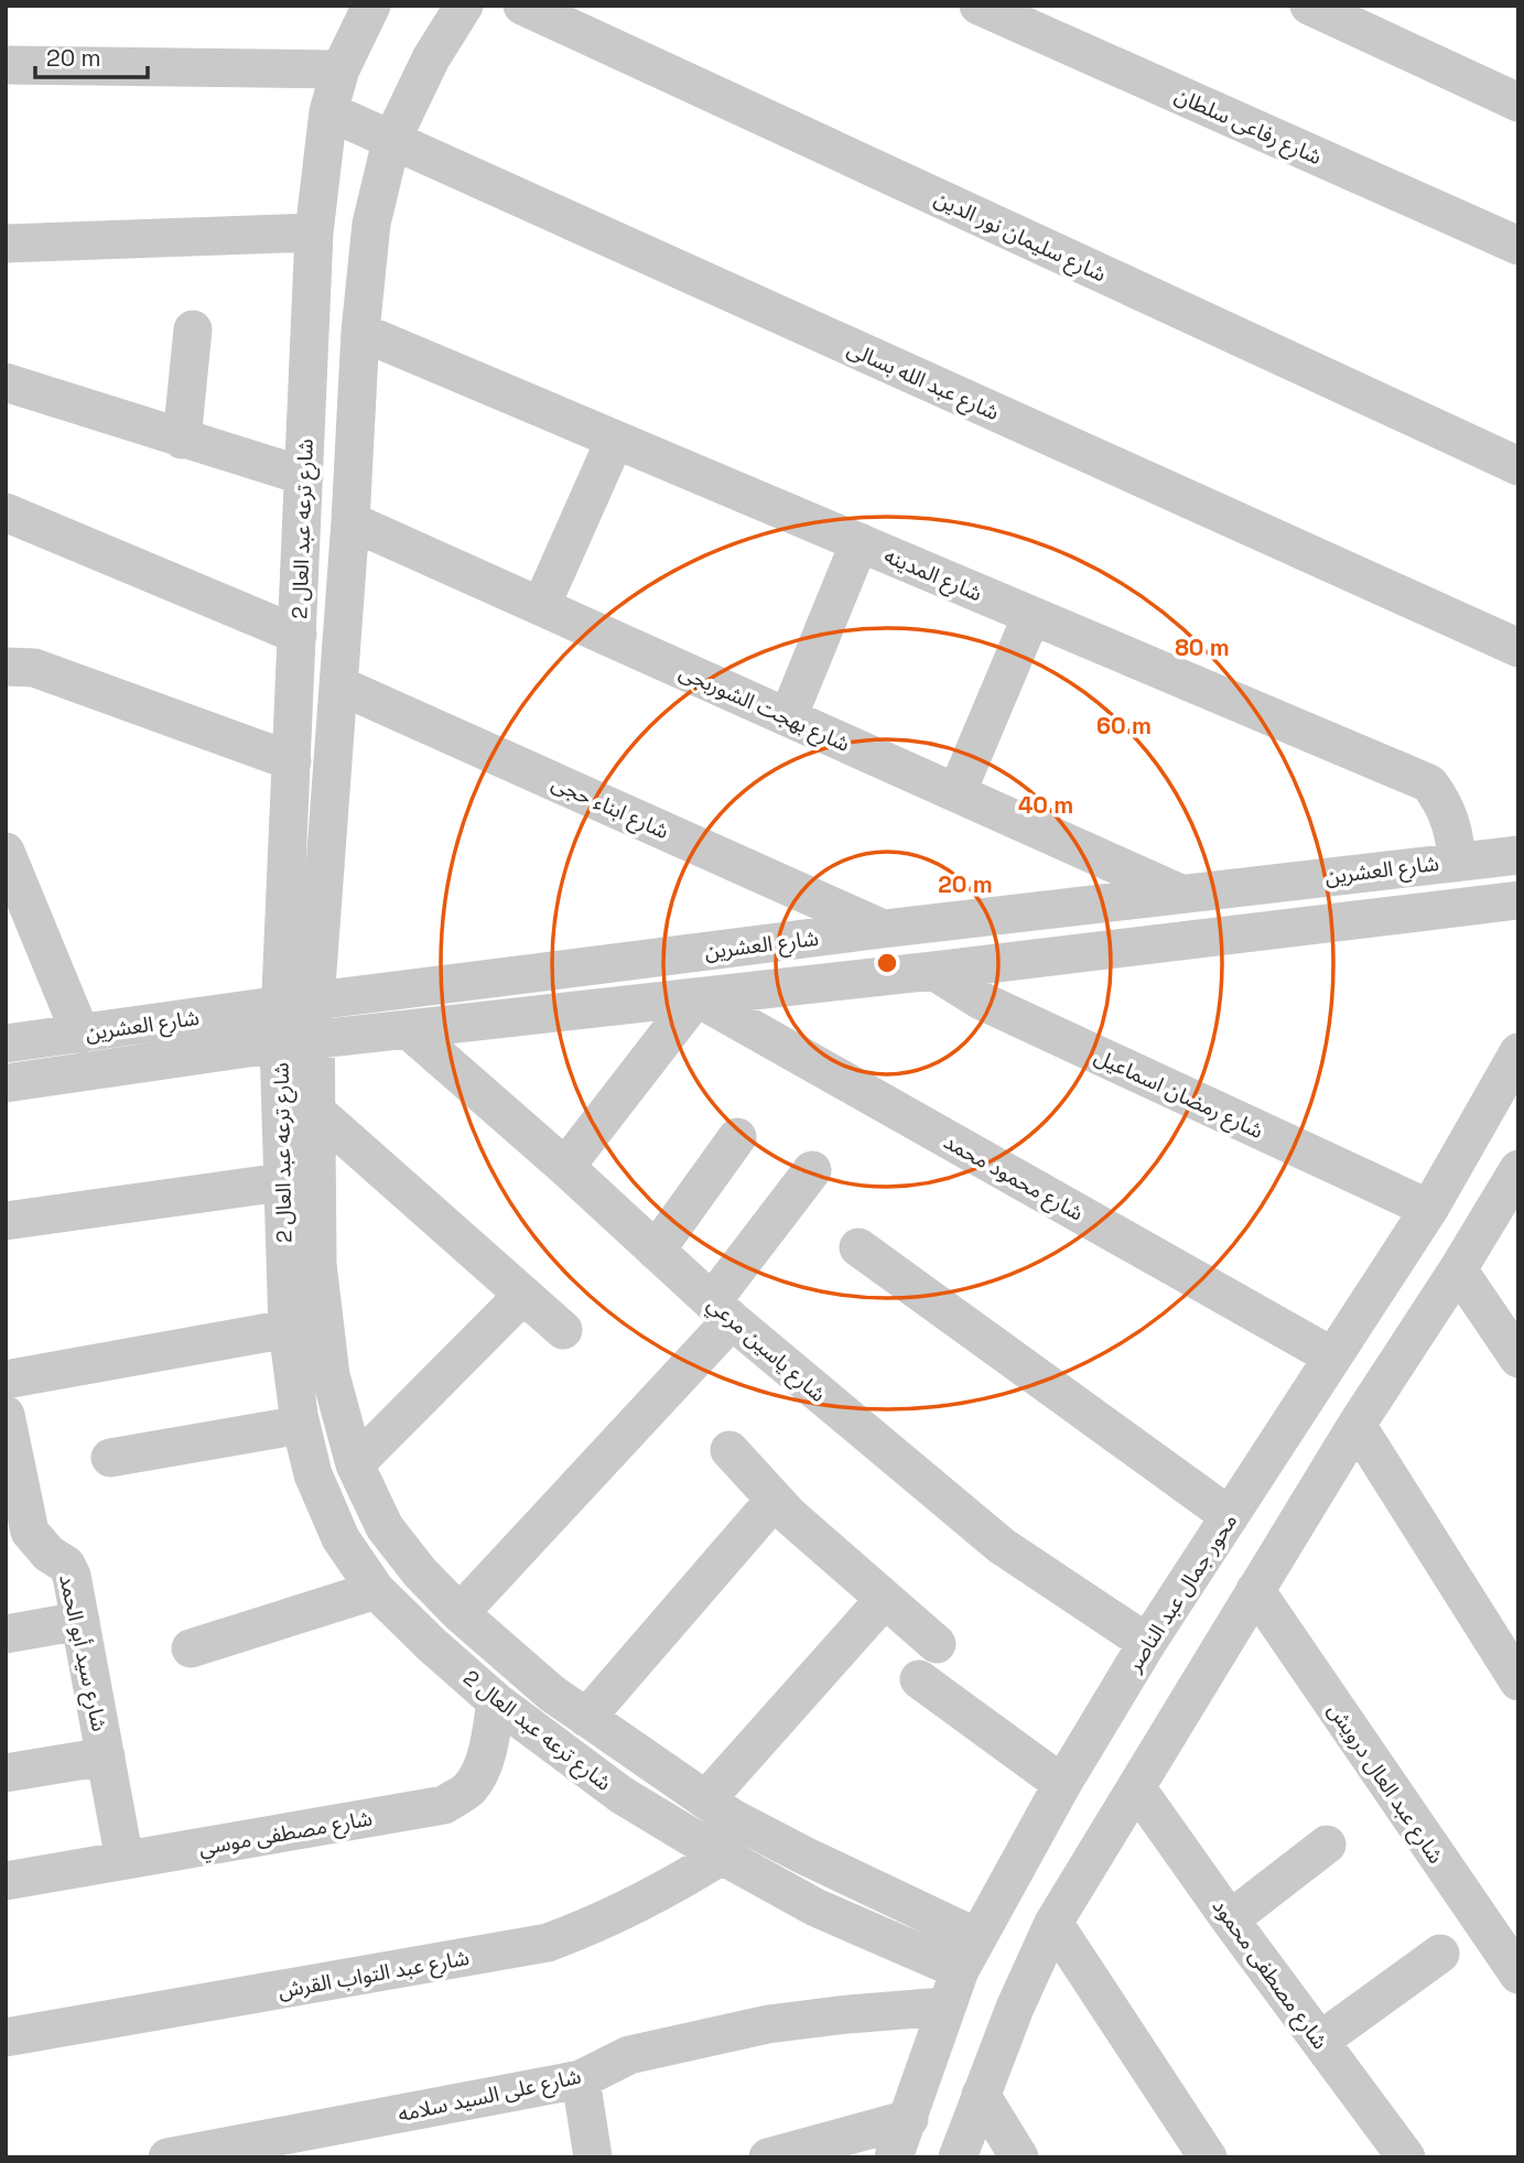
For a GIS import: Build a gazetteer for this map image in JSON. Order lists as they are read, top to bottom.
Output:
{
  "streets": {
    "street": [
      "شارع رفاعى سلطان",
      "شارع سليمان نور الدين",
      "شارع عبد الله بسالى",
      "شارع ترعه عبد العال 2",
      "شارع المدينه",
      "شارع بهجت الشوربجى",
      "شارع ابناء حجى",
      "شارع العشرين",
      "شارع رمضان اسماعيل",
      "شارع محمود محمد",
      "شارع ياسين مرعي",
      "محور جمال عبد الناصر",
      "شارع سيد أبو الحمد",
      "شارع عبد العال درويش",
      "شارع مصطفى موسي",
      "شارع عبد التواب القرش",
      "شارع مصطفى محمود",
      "شارع على السيد سلامه"
    ]
  },
  "crossings": [
    ["شارع عبد الله بسالى", "شارع ترعه عبد العال 2"],
    ["شارع ترعه عبد العال 2", "شارع المدينه"],
    ["شارع ترعه عبد العال 2", "شارع بهجت الشوربجى"],
    ["شارع ترعه عبد العال 2", "شارع ابناء حجى"],
    ["شارع ترعه عبد العال 2", "شارع العشرين"],
    ["شارع ترعه عبد العال 2", "محور جمال عبد الناصر"],
    ["شارع ترعه عبد العال 2", "شارع مصطفى موسي"],
    ["شارع ترعه عبد العال 2", "شارع عبد التواب القرش"],
    ["شارع المدينه", "شارع العشرين"],
    ["شارع بهجت الشوربجى", "شارع العشرين"],
    ["شارع ابناء حجى", "شارع العشرين"],
    ["شارع العشرين", "شارع رمضان اسماعيل"],
    ["شارع العشرين", "شارع محمود محمد"],
    ["شارع العشرين", "شارع ياسين مرعي"],
    ["شارع رمضان اسماعيل", "محور جمال عبد الناصر"],
    ["شارع محمود محمد", "محور جمال عبد الناصر"],
    ["شارع ياسين مرعي", "محور جمال عبد الناصر"],
    ["محور جمال عبد الناصر", "شارع على السيد سلامه"],
    ["شارع سيد أبو الحمد", "شارع مصطفى موسي"]
  ],
  "scale_bar": "20 m",
  "rings": [
    "80 m",
    "60 m",
    "40 m",
    "20 m"
  ]
}
